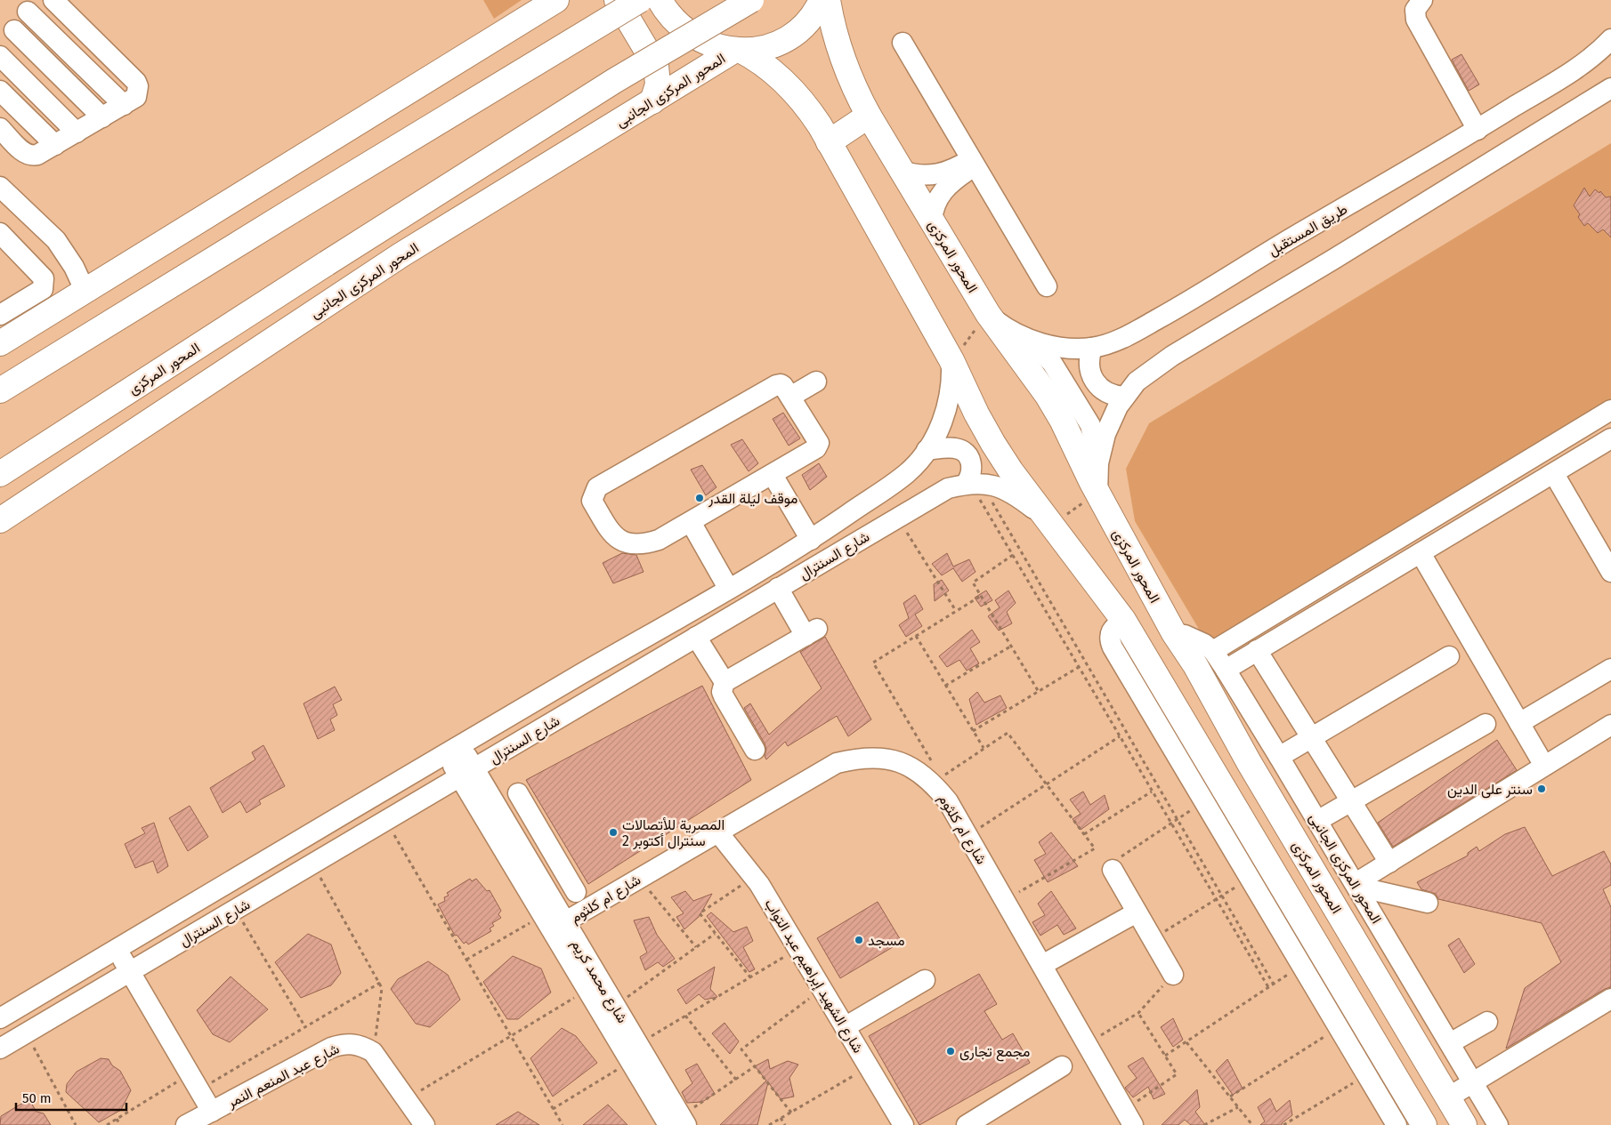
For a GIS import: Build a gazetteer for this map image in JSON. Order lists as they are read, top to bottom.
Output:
{
  "streets": {
    "main road": ["المحور المركزى الجانبى", "المحور المركزى"],
    "street": [
      "طريق المستقبل",
      "شارع السنترال",
      "شارع ام كلثوم",
      "شارع الشهيد إبراهيم عبد التواب",
      "شارع محمد كريم",
      "شارع عبد المنعم النمر"
    ]
  },
  "crossings": [
    ["المحور المركزى الجانبى", "المحور المركزى"],
    ["طريق المستقبل", "المحور المركزى"],
    ["شارع السنترال", "شارع محمد كريم"],
    ["شارع ام كلثوم", "شارع الشهيد إبراهيم عبد التواب"],
    ["شارع ام كلثوم", "شارع محمد كريم"]
  ],
  "places": [
    "موقف ليلة القدر",
    "سنتر على الدين",
    "المصرية للأتصالات سنترال أكتوبر 2",
    "مسجد",
    "مجمع تجارى"
  ],
  "scale_bar": "50 m"
}
